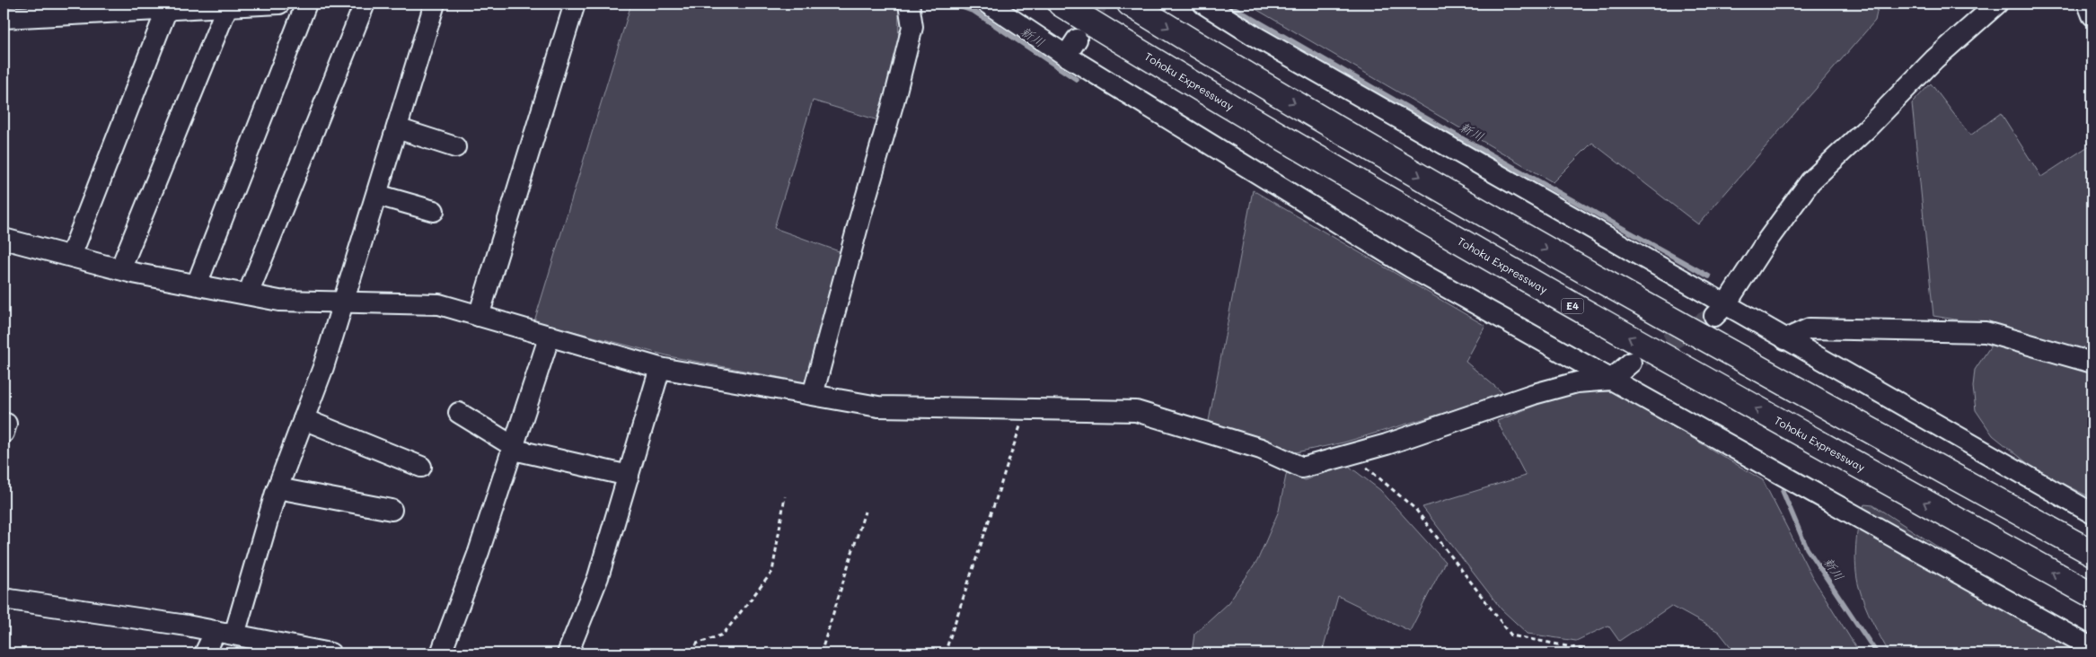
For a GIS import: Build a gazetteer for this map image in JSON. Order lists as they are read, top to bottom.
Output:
{
  "streets": {
    "highway": ["Tohoku Expressway", "E4"]
  },
  "water": ["新川"]
}
